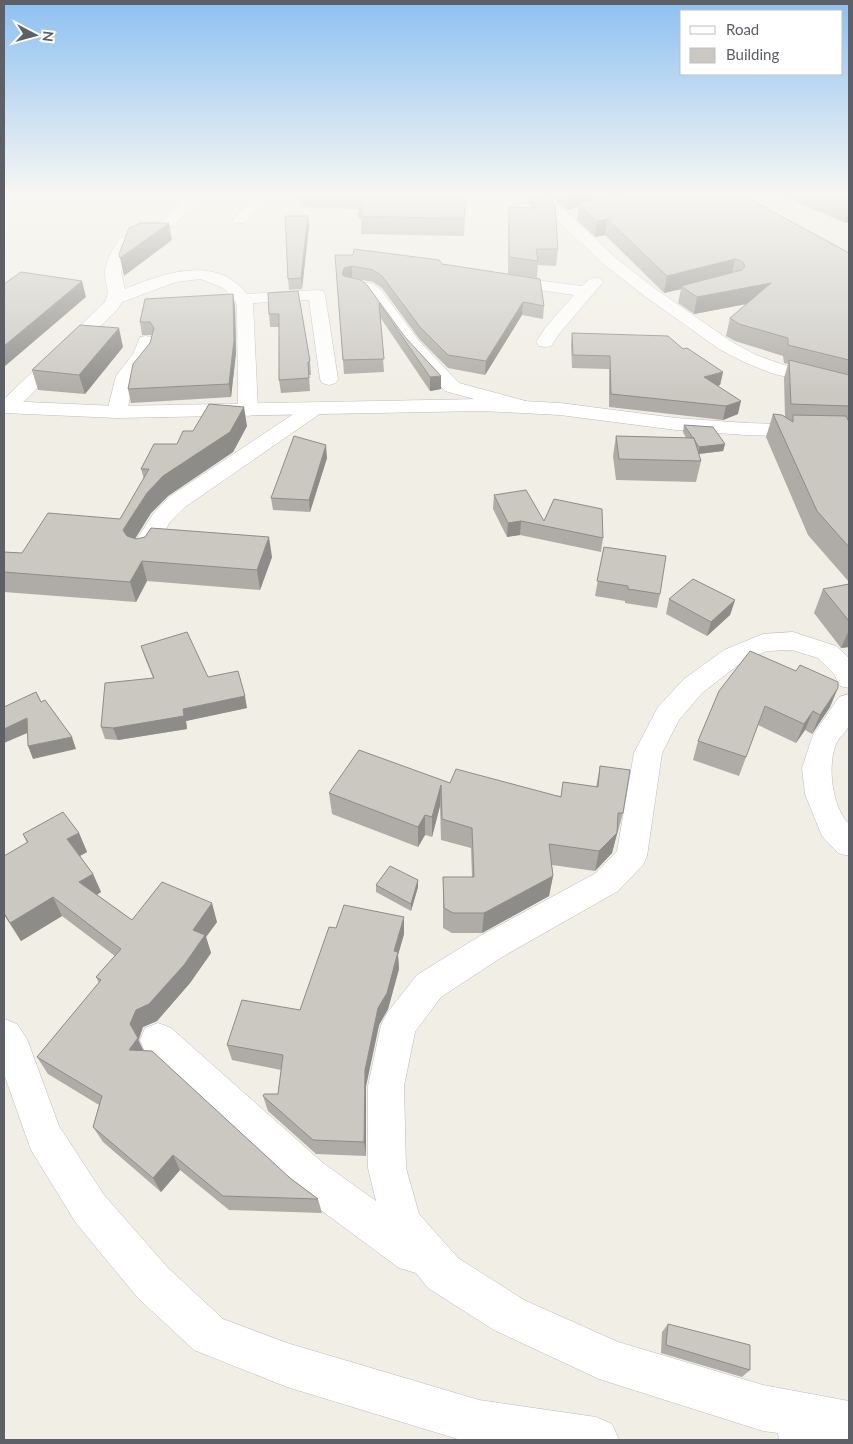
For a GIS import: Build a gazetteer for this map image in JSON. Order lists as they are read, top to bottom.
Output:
{
  "legend": ["Road", "Building"],
  "north": "right"
}
